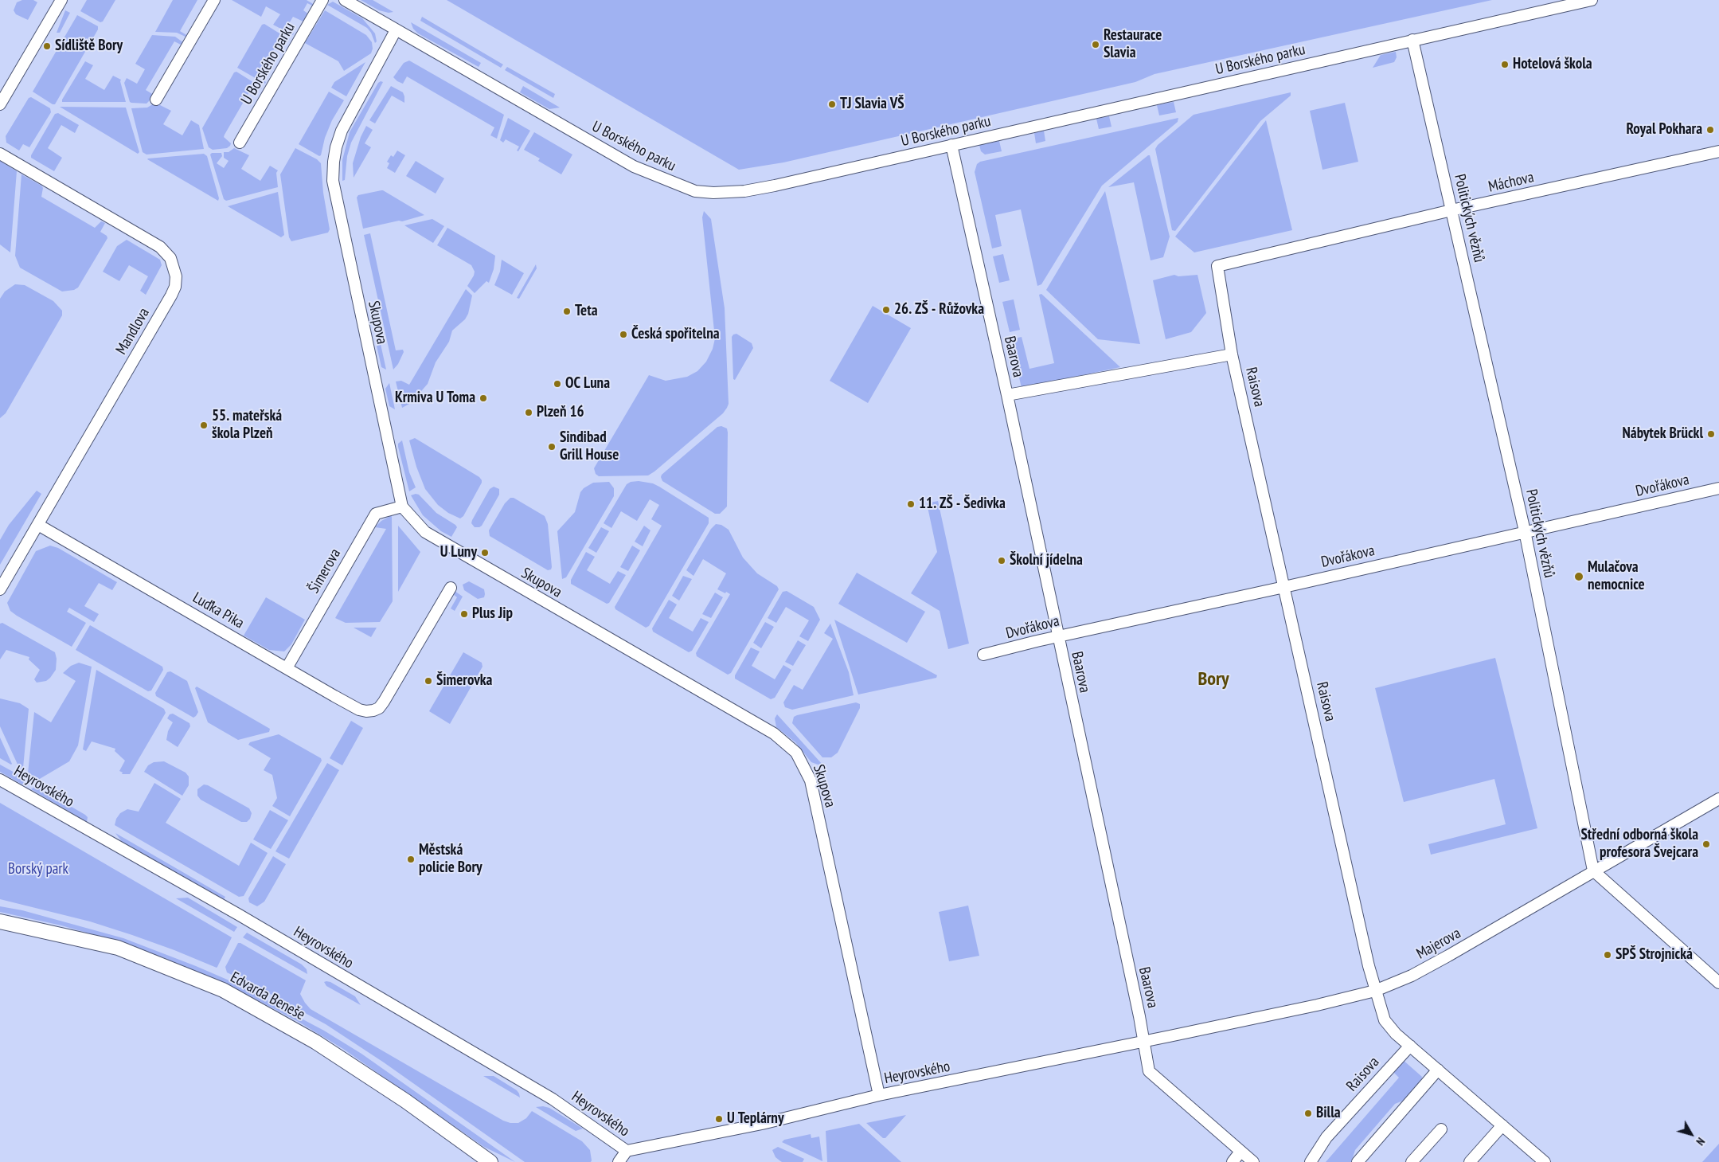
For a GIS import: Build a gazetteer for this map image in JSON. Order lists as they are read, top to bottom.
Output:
{
  "streets": {
    "street": [
      "U Borského parku",
      "Máchova",
      "Politických vězňů",
      "Skupova",
      "Mandlova",
      "Baarova",
      "Raisova",
      "Dvořákova",
      "Šimerova",
      "Luďka Pika",
      "Heyrovského",
      "Majerova",
      "Edvarda Beneše"
    ]
  },
  "crossings": [
    ["U Borského parku", "Politických vězňů"],
    ["U Borského parku", "Skupova"],
    ["U Borského parku", "Baarova"],
    ["Máchova", "Politických vězňů"],
    ["Máchova", "Raisova"],
    ["Politických vězňů", "Dvořákova"],
    ["Politických vězňů", "Majerova"],
    ["Skupova", "Šimerova"],
    ["Skupova", "Heyrovského"],
    ["Mandlova", "Luďka Pika"],
    ["Baarova", "Raisova"],
    ["Baarova", "Dvořákova"],
    ["Baarova", "Heyrovského"],
    ["Baarova", "Majerova"],
    ["Raisova", "Dvořákova"],
    ["Raisova", "Majerova"],
    ["Šimerova", "Luďka Pika"],
    ["Heyrovského", "Majerova"]
  ],
  "districts": ["Bory"],
  "parks": ["Borský park"],
  "places": [
    "Restaurace Slavia",
    "Sídliště Bory",
    "Hotelová škola",
    "TJ Slavia VŠ",
    "Royal Pokhara",
    "26. ZŠ - Růžovka",
    "Teta",
    "Česká spořitelna",
    "OC Luna",
    "Krmiva U Toma",
    "Plzeň 16",
    "55. mateřská škola Plzeň",
    "Nábytek Brückl",
    "Sindibad Grill House",
    "11. ZŠ - Šedivka",
    "U Luny",
    "Školní jídelna",
    "Mulačova nemocnice",
    "Plus Jip",
    "Šimerovka",
    "Střední odborná škola profesora Švejcara",
    "Městská policie Bory",
    "SPŠ Strojnická",
    "Billa",
    "U Teplárny"
  ],
  "north": "bottom right"
}
